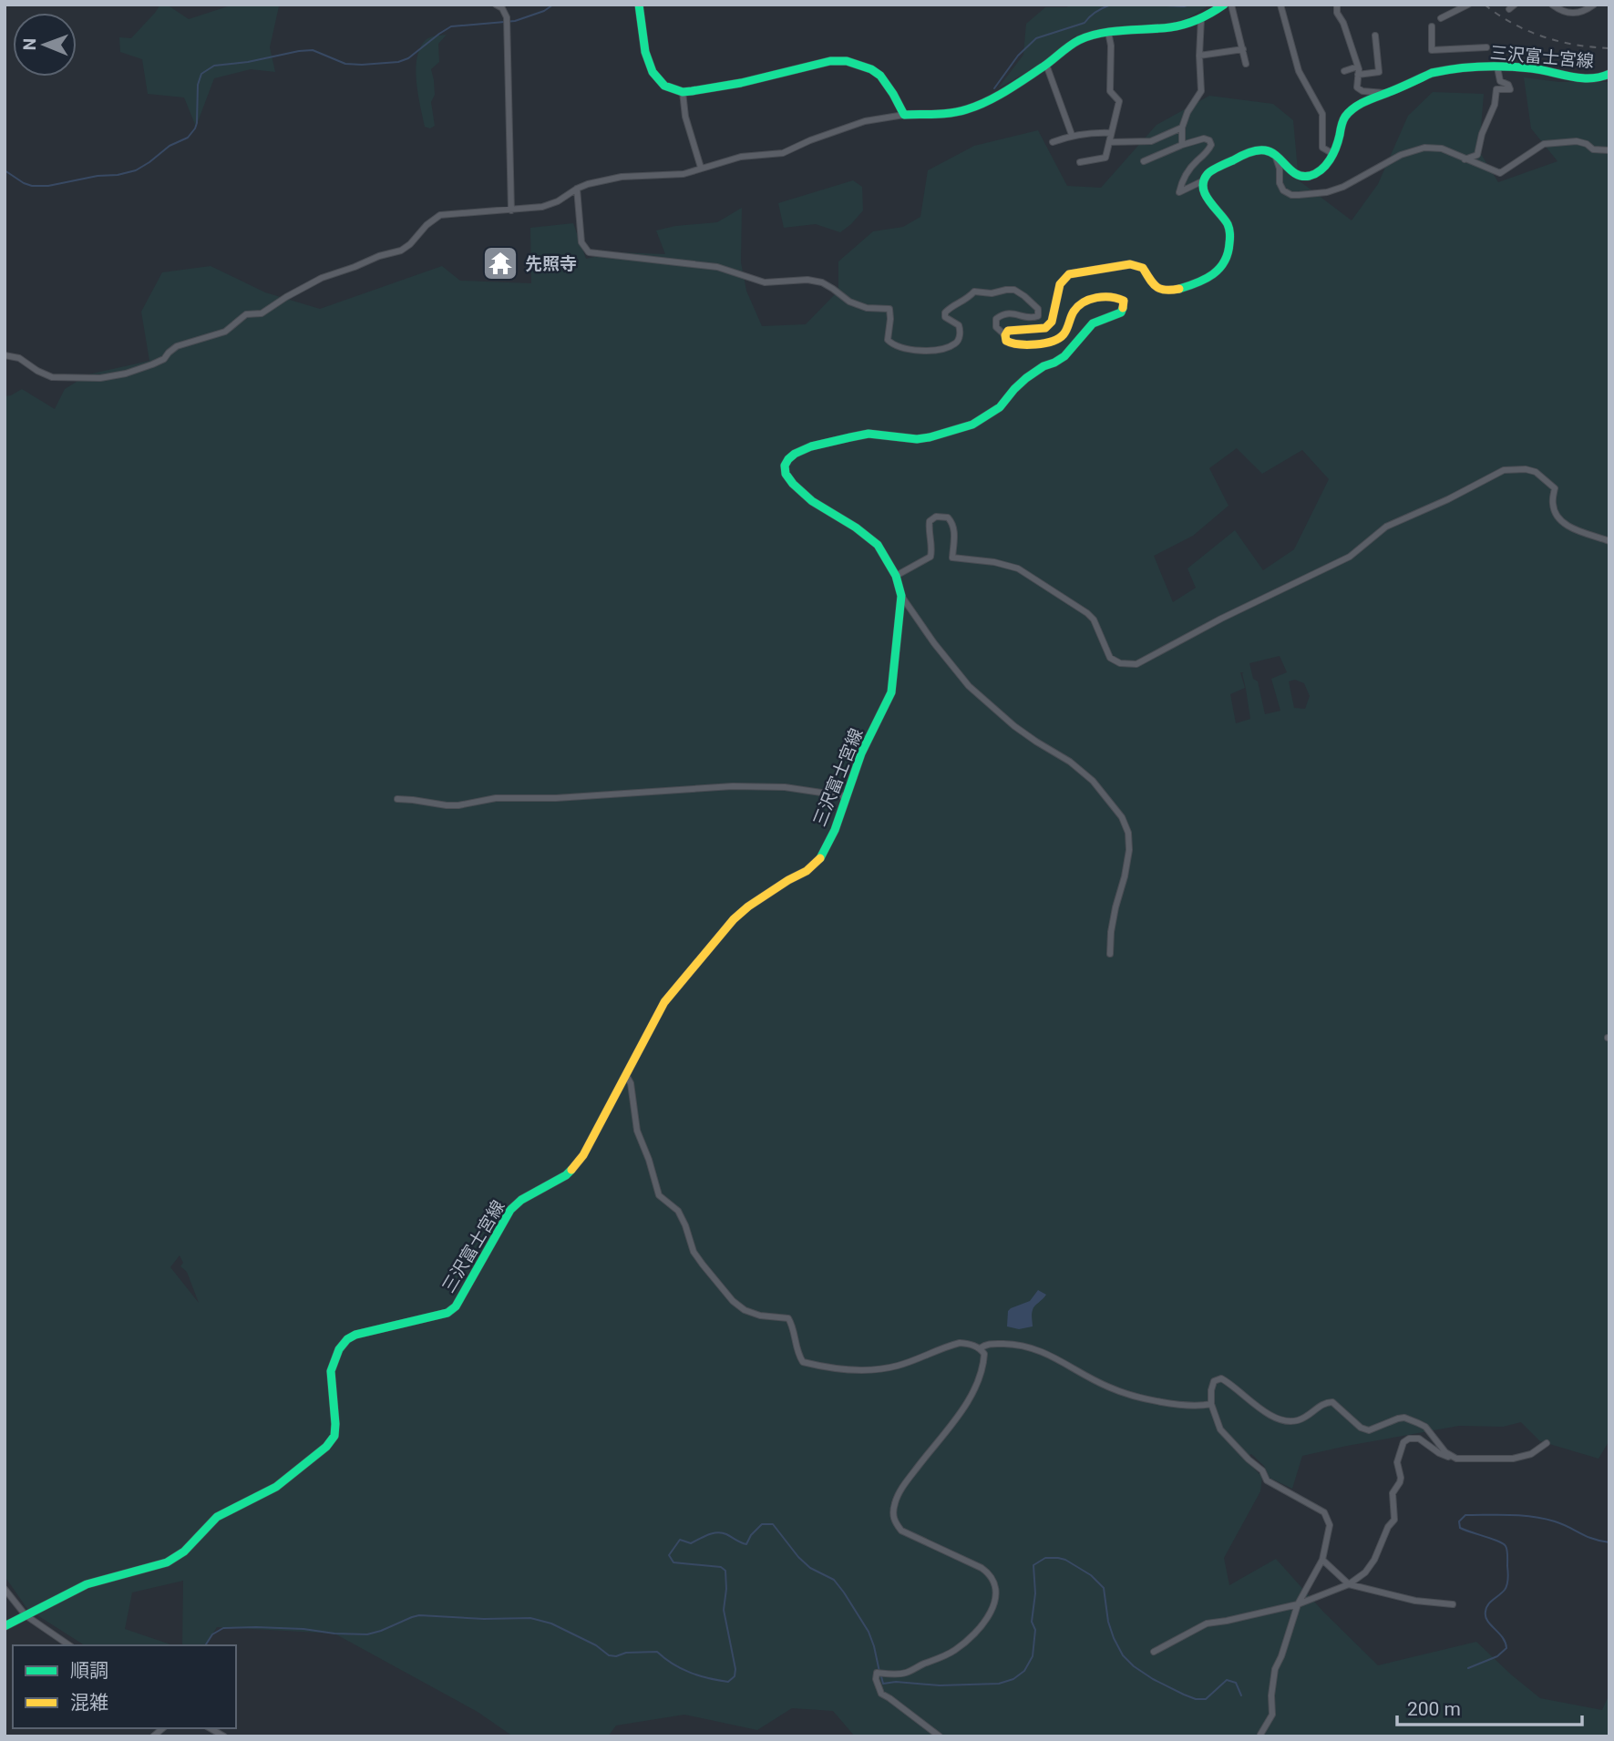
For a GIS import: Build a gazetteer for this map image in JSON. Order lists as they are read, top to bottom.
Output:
{
  "streets": {
    "main road": ["三沢富士宮線"]
  },
  "places": {
    "temple": ["先照寺"]
  },
  "legend": ["順調", "混雑"],
  "scale_bar": "200 m",
  "north": "left"
}
